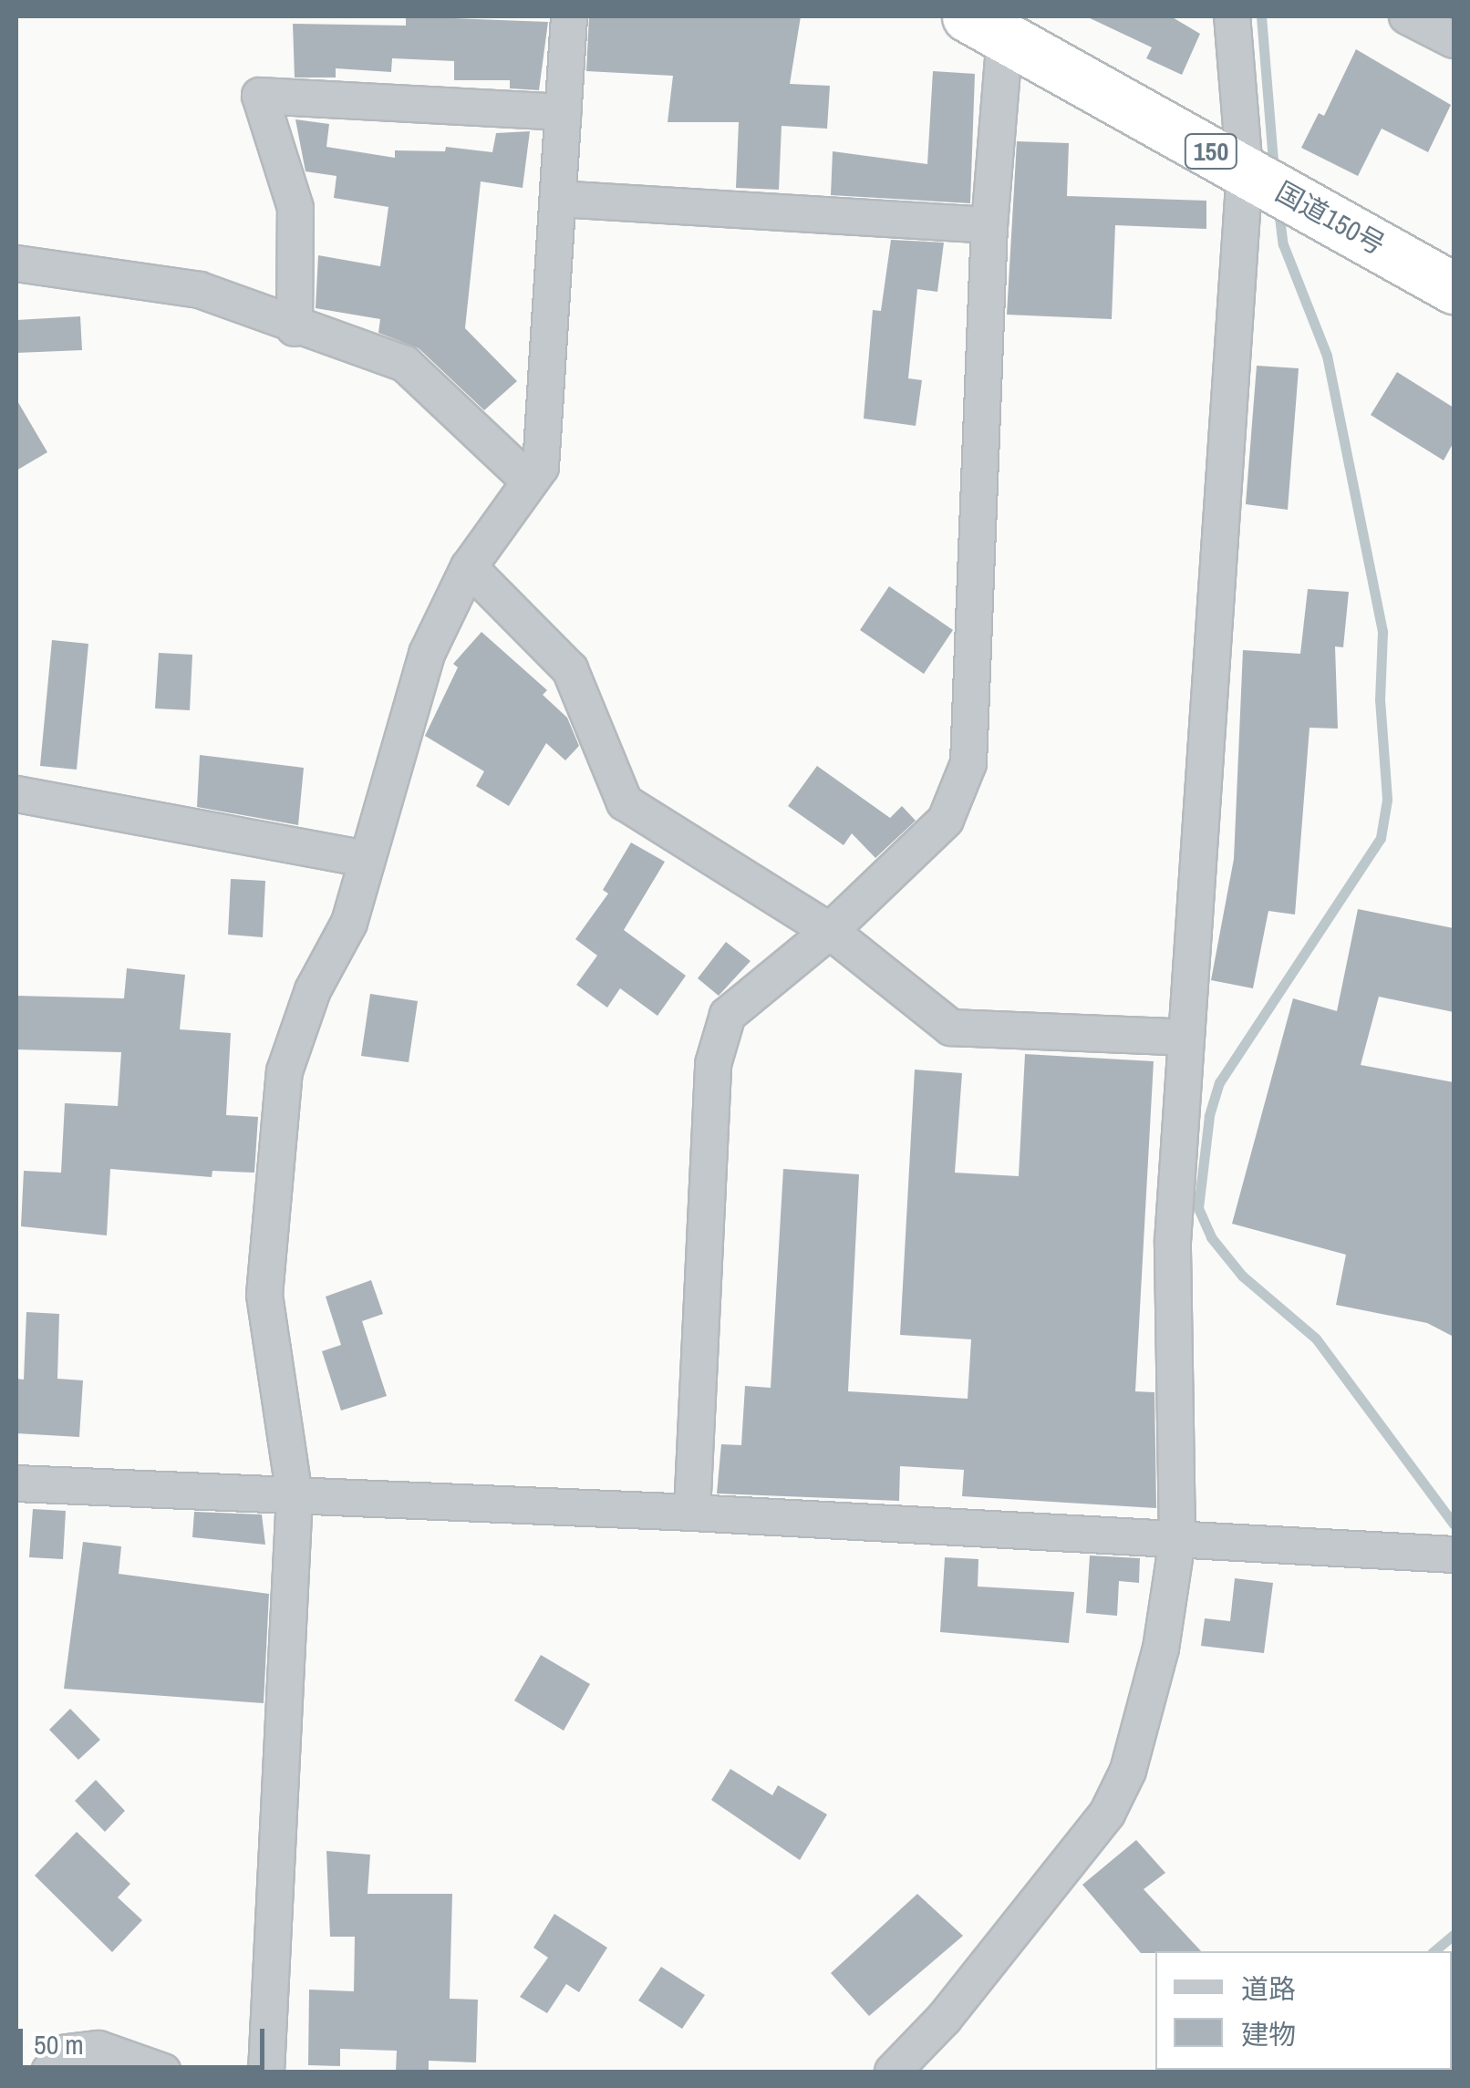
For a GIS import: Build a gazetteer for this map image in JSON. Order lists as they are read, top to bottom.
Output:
{
  "streets": {
    "highway": ["150", "国道150号"]
  },
  "legend": ["道路", "建物"],
  "scale_bar": "50 m"
}
